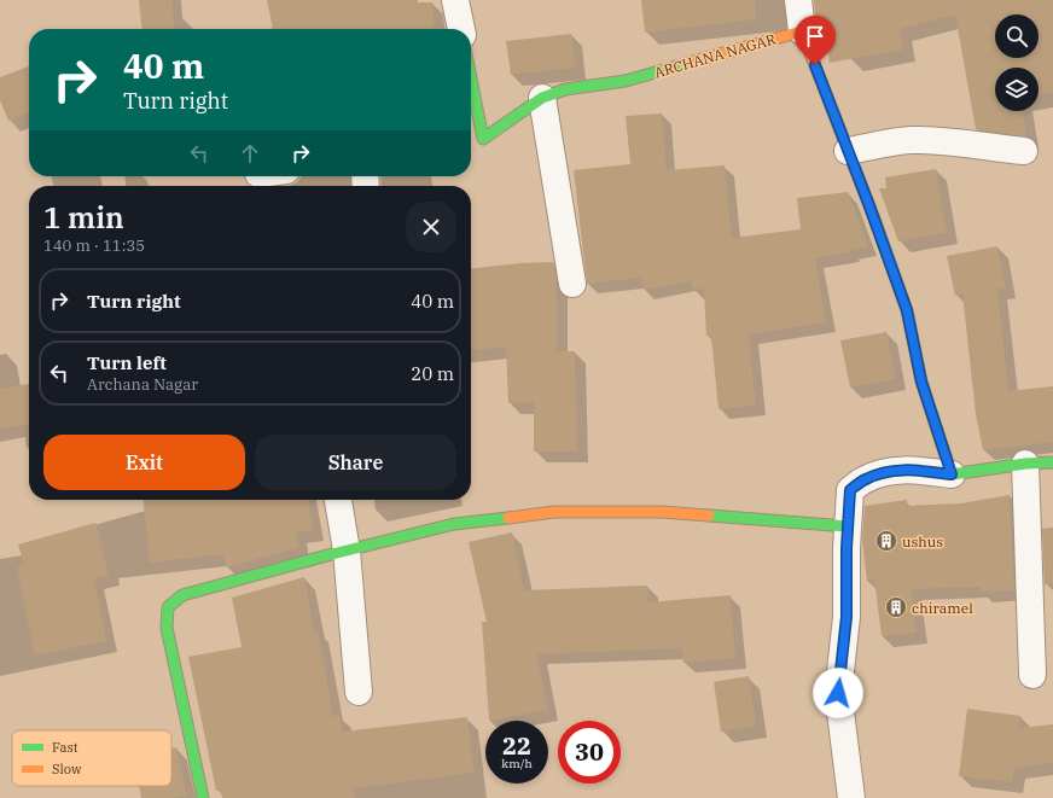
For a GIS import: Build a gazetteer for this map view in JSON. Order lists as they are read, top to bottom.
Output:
{
  "streets": {
    "street": ["ARCHANA NAGAR"]
  },
  "places": {
    "building": ["ushus", "chiramel"]
  },
  "legend": ["Fast", "Slow"],
  "page": {
    "turn": ["40 m", "Turn right"],
    "heading": ["1 min", "140 m · 11:35"],
    "list": [
      {
        "name": "Turn right",
        "value": "40 m"
      },
      {
        "name": "Turn left",
        "note": "Archana Nagar",
        "value": "20 m"
      }
    ],
    "buttons": ["Exit", "Share"],
    "speed": "22 km/h",
    "limit": "30"
  }
}
